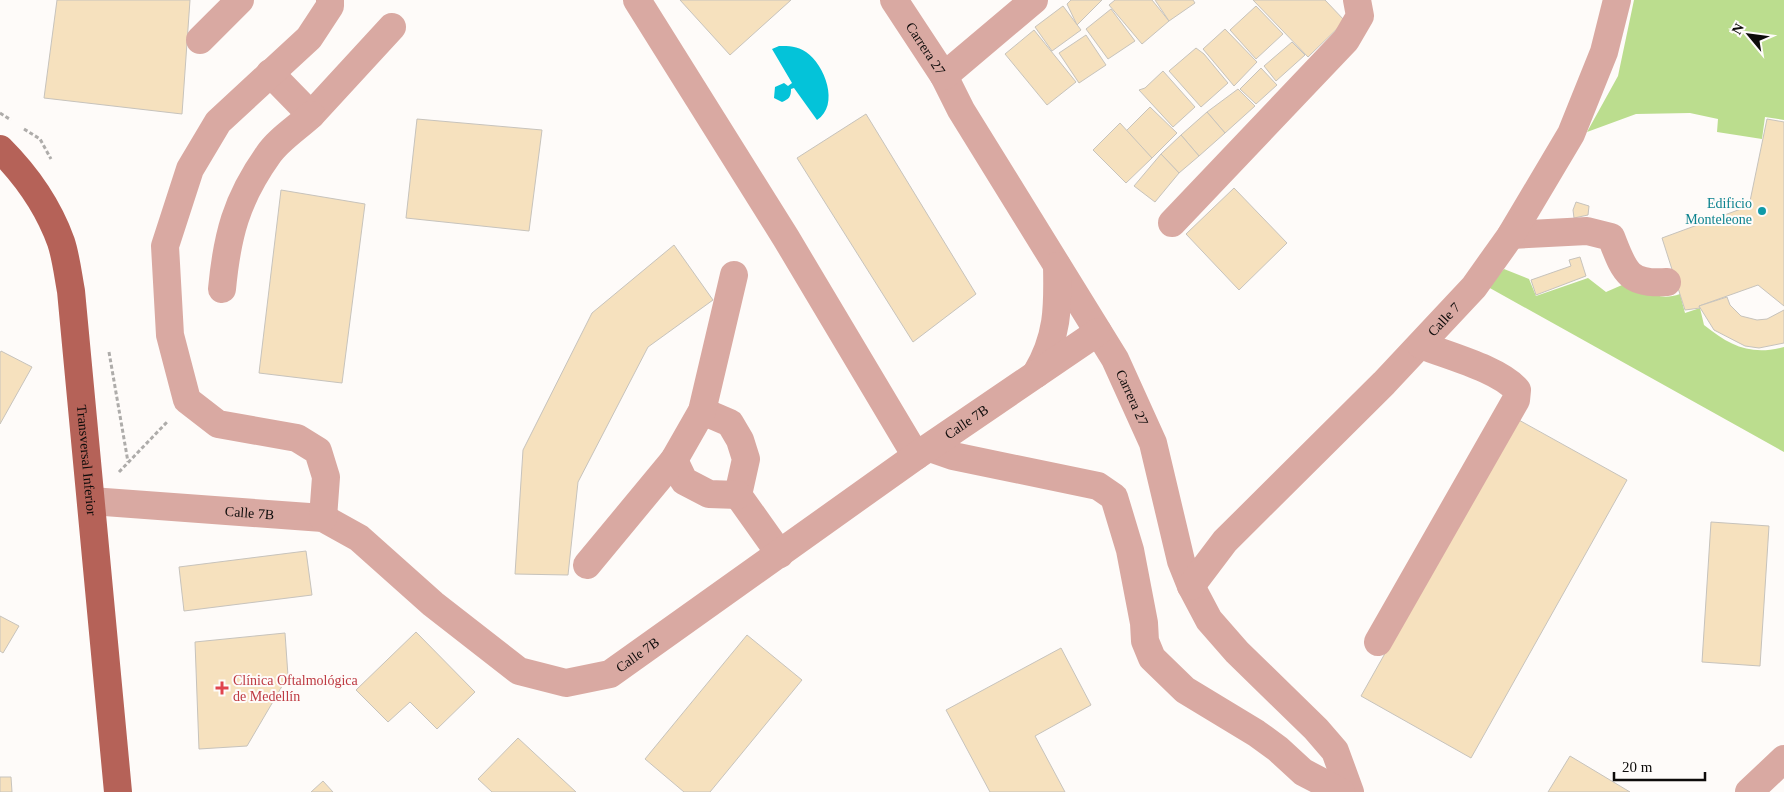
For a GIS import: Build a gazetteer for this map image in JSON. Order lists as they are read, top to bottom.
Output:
{
  "streets": {
    "main road": ["Transversal Inferior"],
    "street": ["Carrera 27", "Calle 7", "Calle 7B"]
  },
  "crossings": [
    ["Carrera 27", "Calle 7"],
    ["Carrera 27", "Calle 7B"],
    ["Calle 7B", "Transversal Inferior"]
  ],
  "places": {
    "other": ["Edificio Monteleone"],
    "health": ["Clínica Oftalmológica de Medellín"]
  },
  "scale_bar": "20 m",
  "north": "top left"
}
